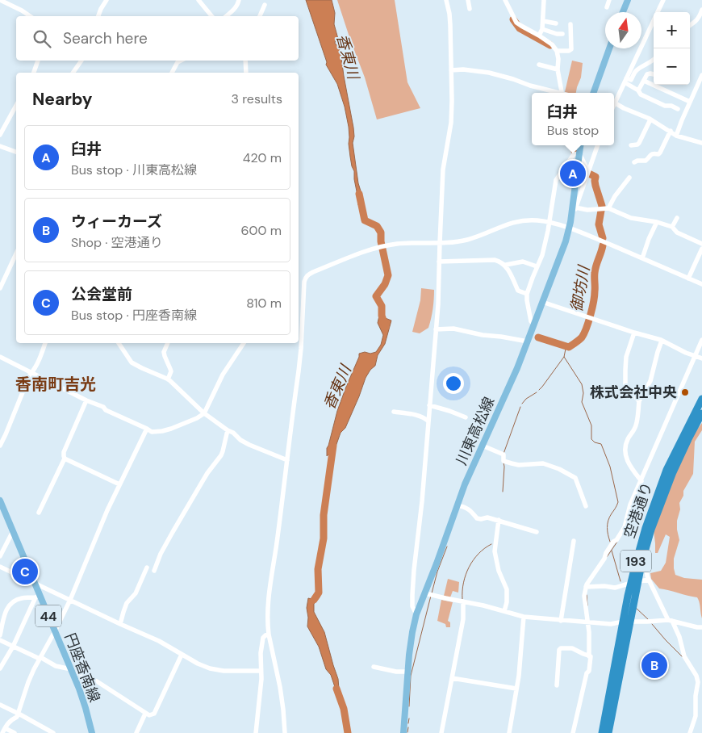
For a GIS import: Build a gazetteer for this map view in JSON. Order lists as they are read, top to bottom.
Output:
{
  "streets": {
    "highway": ["空港通り", "193"],
    "main road": ["川東高松線", "44", "円座香南線"]
  },
  "districts": ["香南町吉光"],
  "water": ["香東川", "御坊川"],
  "places": ["株式会社中央"],
  "north": "top",
  "page": {
    "map_buttons": ["+", "−"],
    "search": "Search here",
    "heading": ["Nearby", "3 results"],
    "popup": ["臼井", "Bus stop"],
    "list": [
      {
        "mark": "A",
        "name": "臼井",
        "note": "Bus stop · 川東高松線",
        "value": "420 m"
      },
      {
        "mark": "B",
        "name": "ウィーカーズ",
        "note": "Shop · 空港通り",
        "value": "600 m"
      },
      {
        "mark": "C",
        "name": "公会堂前",
        "note": "Bus stop · 円座香南線",
        "value": "810 m"
      }
    ],
    "pins": ["A", "C", "B"]
  }
}
